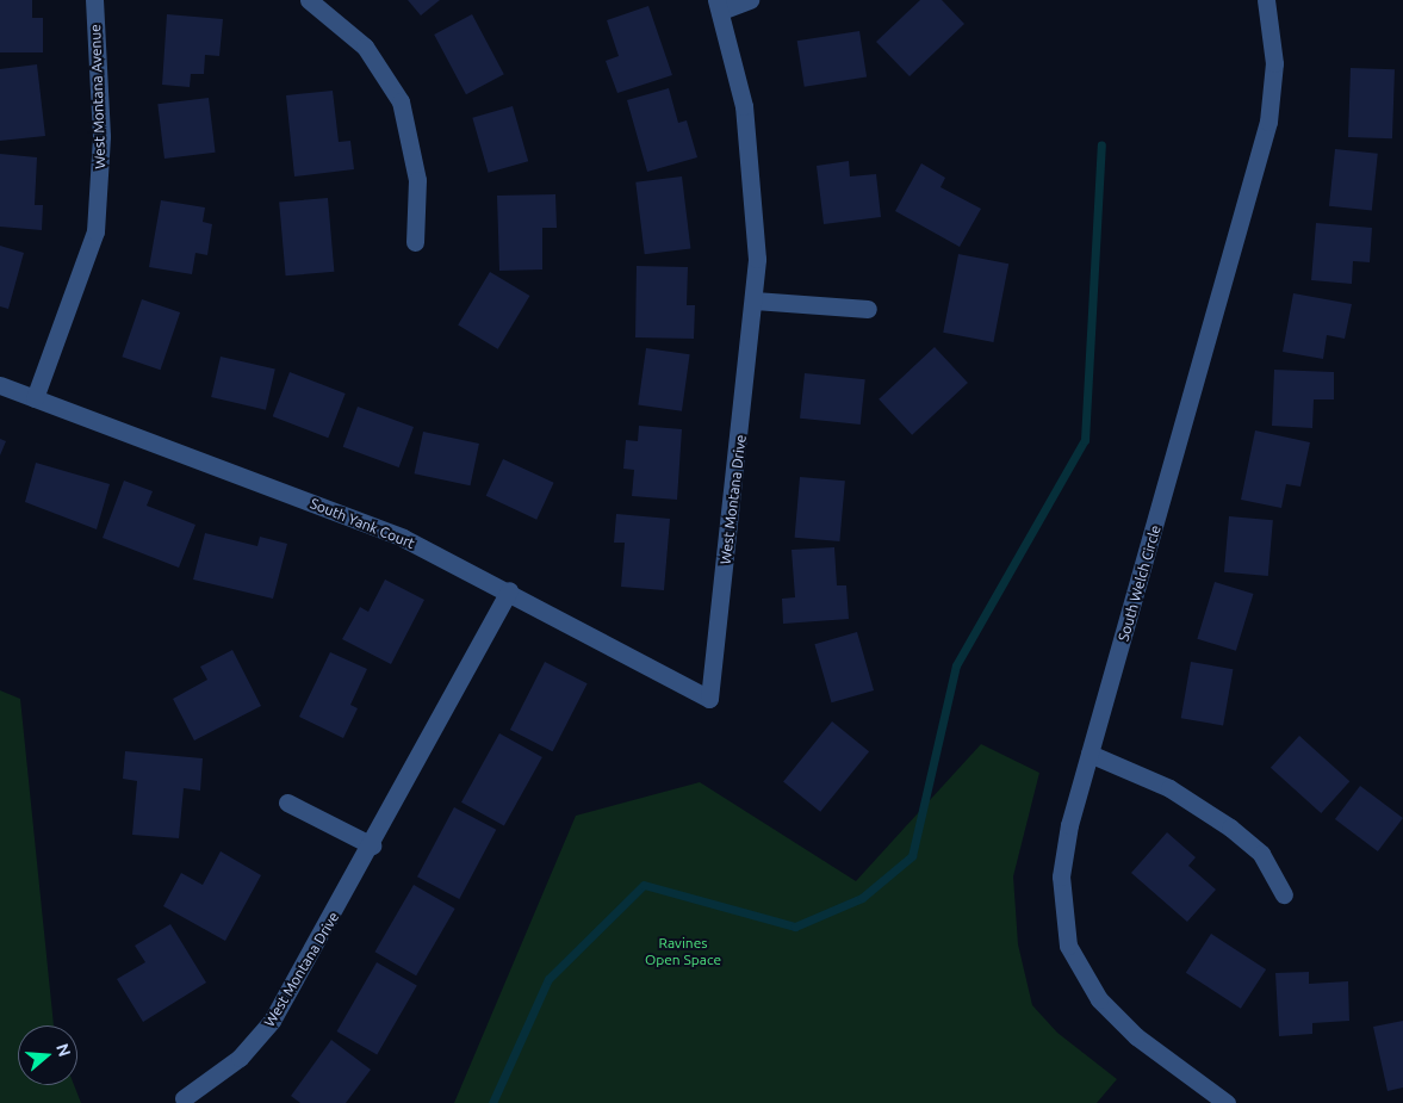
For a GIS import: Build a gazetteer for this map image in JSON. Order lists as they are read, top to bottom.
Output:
{
  "streets": {
    "street": [
      "West Montana Avenue",
      "West Montana Drive",
      "South Yank Court",
      "South Welch Circle"
    ]
  },
  "crossings": [
    ["West Montana Avenue", "South Yank Court"],
    ["West Montana Drive", "South Yank Court"]
  ],
  "parks": ["Ravines Open Space"],
  "north": "right"
}
